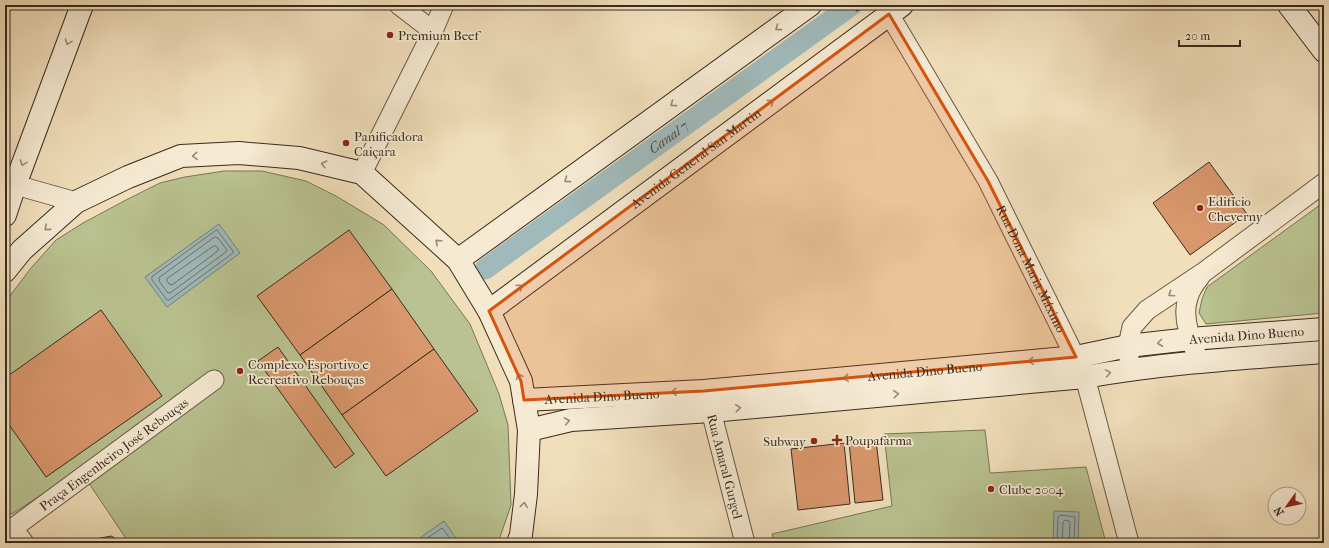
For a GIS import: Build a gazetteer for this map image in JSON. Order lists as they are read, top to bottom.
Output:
{
  "streets": {
    "street": [
      "Avenida General San Martin",
      "Rua Dona Maria Máximo",
      "Avenida Dino Bueno",
      "Praça Engenheiro José Rebouças",
      "Rua Amaral Gurgel"
    ]
  },
  "crossings": [
    ["Avenida General San Martin", "Rua Dona Maria Máximo"],
    ["Rua Dona Maria Máximo", "Avenida Dino Bueno"],
    ["Avenida Dino Bueno", "Rua Amaral Gurgel"]
  ],
  "water": ["Canal 7"],
  "places": {
    "other": [
      "Premium Beef",
      "Panificadora Caiçara",
      "Edifício Cheverny",
      "Complexo Esportivo e Recreativo Rebouças",
      "Subway",
      "Clube 2004"
    ],
    "health": ["Poupafarma"]
  },
  "scale_bar": "20 m",
  "north": "bottom left"
}
